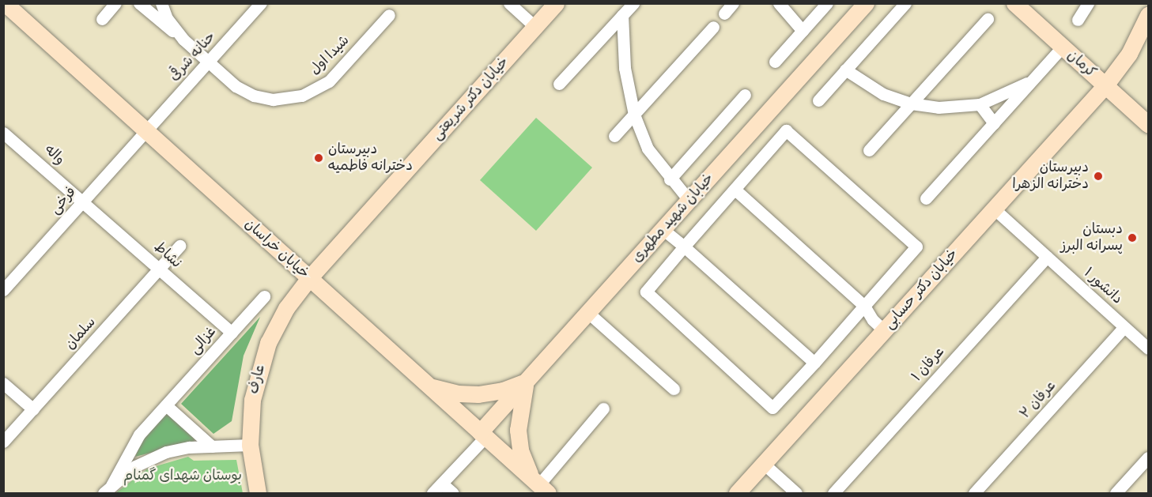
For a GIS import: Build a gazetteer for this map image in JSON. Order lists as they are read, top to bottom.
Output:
{
  "streets": {
    "street": [
      "شیدا اول",
      "حنانه شرقی",
      "کرمان",
      "خیابان دکتر شریعتی",
      "واله",
      "فرخی",
      "خیابان شهید مطهری",
      "خیابان خراسان",
      "نشاط",
      "دانشور ۱",
      "خیابان دکتر حسابی",
      "سلمان",
      "غزالی",
      "عرفان ۱",
      "عارف",
      "عرفان ۲"
    ]
  },
  "crossings": [
    ["شیدا اول", "حنانه شرقی"],
    ["حنانه شرقی", "فرخی"],
    ["حنانه شرقی", "خیابان خراسان"],
    ["کرمان", "خیابان دکتر حسابی"],
    ["خیابان دکتر شریعتی", "خیابان خراسان"],
    ["خیابان دکتر شریعتی", "عارف"],
    ["واله", "فرخی"],
    ["واله", "نشاط"],
    ["فرخی", "خیابان خراسان"],
    ["فرخی", "نشاط"],
    ["خیابان شهید مطهری", "خیابان خراسان"],
    ["خیابان خراسان", "عارف"],
    ["نشاط", "سلمان"],
    ["نشاط", "غزالی"],
    ["دانشور ۱", "خیابان دکتر حسابی"],
    ["دانشور ۱", "عرفان ۱"],
    ["دانشور ۱", "عرفان ۲"],
    ["غزالی", "عارف"]
  ],
  "parks": ["بوستان شهدای گمنام"],
  "places": ["دبیرستان دخترانه فاطمیه", "دبیرستان دخترانه الزهرا", "دبستان پسرانه البرز"]
}
